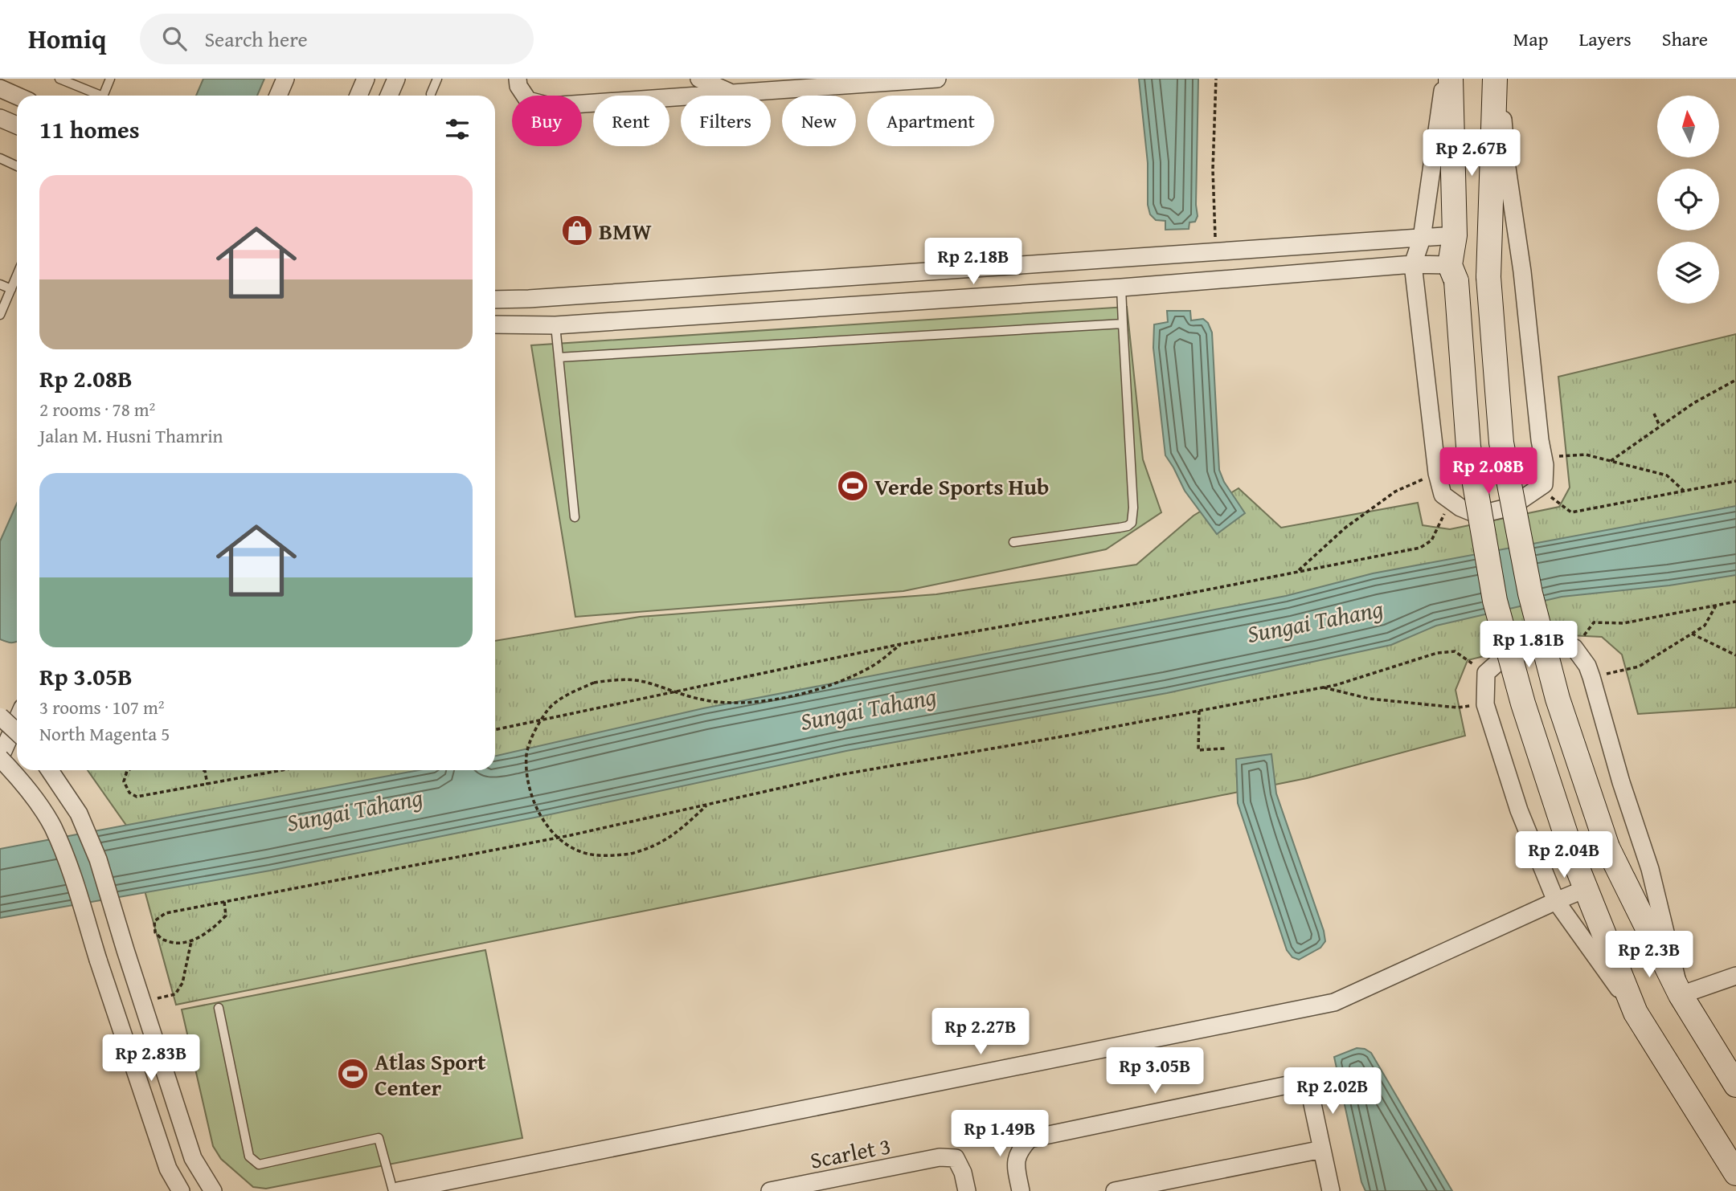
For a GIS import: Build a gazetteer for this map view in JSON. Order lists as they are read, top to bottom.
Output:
{
  "streets": {
    "street": ["Scarlet 3"]
  },
  "water": ["Sungai Tahang"],
  "places": {
    "shop": ["BMW"],
    "sports": ["Verde Sports Hub", "Atlas Sport Center"]
  },
  "north": "top",
  "page": {
    "header": "Homiq",
    "search": "Search here",
    "nav": ["Map", "Layers", "Share"],
    "chip": [
      "Buy",
      "Rent",
      "Filters",
      "New",
      "Apartment"
    ],
    "heading": "11 homes",
    "price": [
      "Rp 2.67B",
      "Rp 2.18B",
      "Rp 2.08B",
      "Rp 1.81B",
      "Rp 2.04B",
      "Rp 2.3B",
      "Rp 2.27B",
      "Rp 2.83B",
      "Rp 3.05B",
      "Rp 2.02B",
      "Rp 1.49B"
    ],
    "list": [
      {
        "name": "Rp 2.08B",
        "note": "2 rooms · 78 m² · Jalan M. Husni Thamrin"
      },
      {
        "name": "Rp 3.05B",
        "note": "3 rooms · 107 m² · North Magenta 5"
      }
    ]
  }
}
